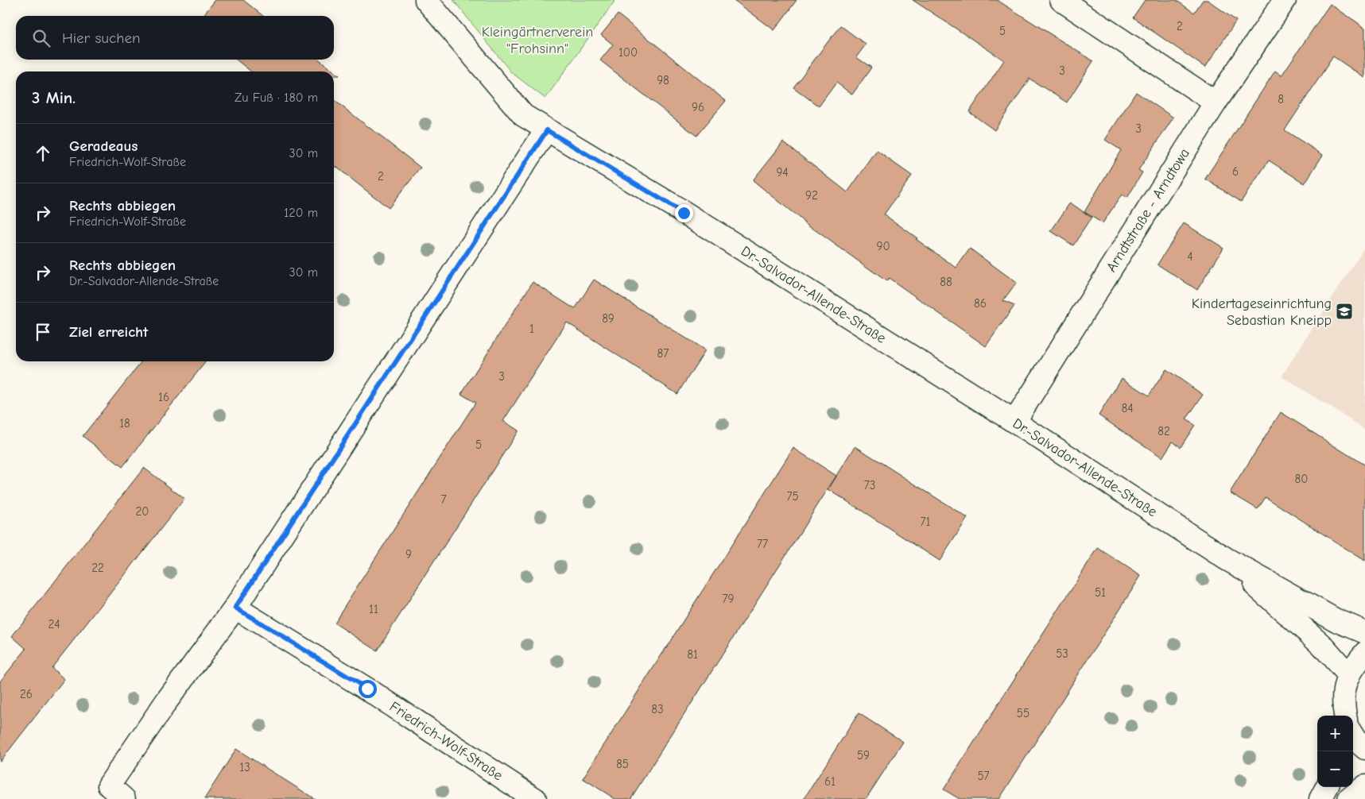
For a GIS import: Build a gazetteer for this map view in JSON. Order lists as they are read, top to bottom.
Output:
{
  "streets": {
    "street": ["Arndtstraße - Arndtowa", "Dr.-Salvador-Allende-Straße", "Friedrich-Wolf-Straße"]
  },
  "crossings": [
    ["Arndtstraße - Arndtowa", "Dr.-Salvador-Allende-Straße"]
  ],
  "parks": ["Kleingärtnerverein \"Frohsinn\""],
  "places": {
    "school or university": ["Kindertageseinrichtung Sebastian Kneipp"]
  },
  "house_numbers": [
    "2",
    "5",
    "100",
    "3",
    "98",
    "8",
    "96",
    "3",
    "6",
    "94",
    "2",
    "92",
    "90",
    "4",
    "88",
    "86",
    "89",
    "1",
    "87",
    "3",
    "16",
    "84",
    "18",
    "82",
    "5",
    "80",
    "73",
    "75",
    "7",
    "20",
    "71",
    "77",
    "9",
    "22",
    "51",
    "79",
    "11",
    "24",
    "53",
    "81",
    "26",
    "83",
    "55",
    "59",
    "85",
    "13",
    "57",
    "61"
  ],
  "page": {
    "search": "Hier suchen",
    "heading": ["3 Min.", "Zu Fuß · 180 m"],
    "list": [
      ["Geradeaus", "Friedrich-Wolf-Straße", "30 m"],
      ["Rechts abbiegen", "Friedrich-Wolf-Straße", "120 m"],
      ["Rechts abbiegen", "Dr.-Salvador-Allende-Straße", "30 m"],
      "Ziel erreicht"
    ],
    "map_buttons": ["+", "−"]
  }
}
